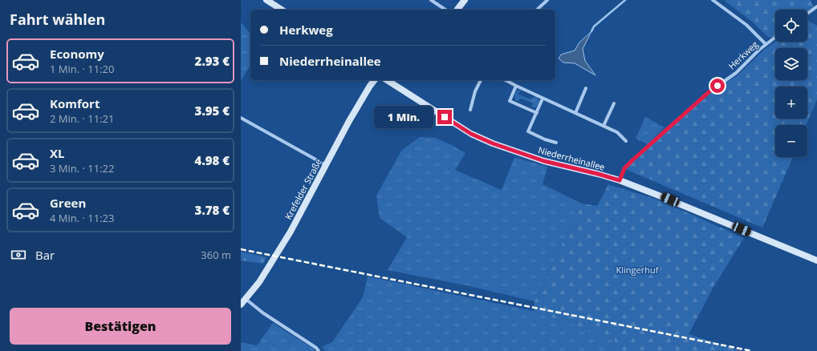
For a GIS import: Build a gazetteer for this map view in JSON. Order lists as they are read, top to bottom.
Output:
{
  "streets": {
    "main road": ["Niederrheinallee", "Krefelder Straße"],
    "street": ["Herkweg"]
  },
  "crossings": [
    ["Herkweg", "Niederrheinallee"]
  ],
  "parks": ["Klingerhuf"],
  "page": {
    "heading": "Fahrt wählen",
    "map_buttons": ["+", "−"],
    "banner": ["Herkweg", "Niederrheinallee"],
    "list": [
      {
        "name": "Economy",
        "note": "1 Min. · 11:20",
        "value": "2.93 €"
      },
      {
        "name": "Komfort",
        "note": "2 Min. · 11:21",
        "value": "3.95 €"
      },
      {
        "name": "XL",
        "note": "3 Min. · 11:22",
        "value": "4.98 €"
      },
      {
        "name": "Green",
        "note": "4 Min. · 11:23",
        "value": "3.78 €"
      }
    ],
    "bubble": "1 Min.",
    "pay": ["Bar", "360 m"],
    "buttons": "Bestätigen"
  }
}
